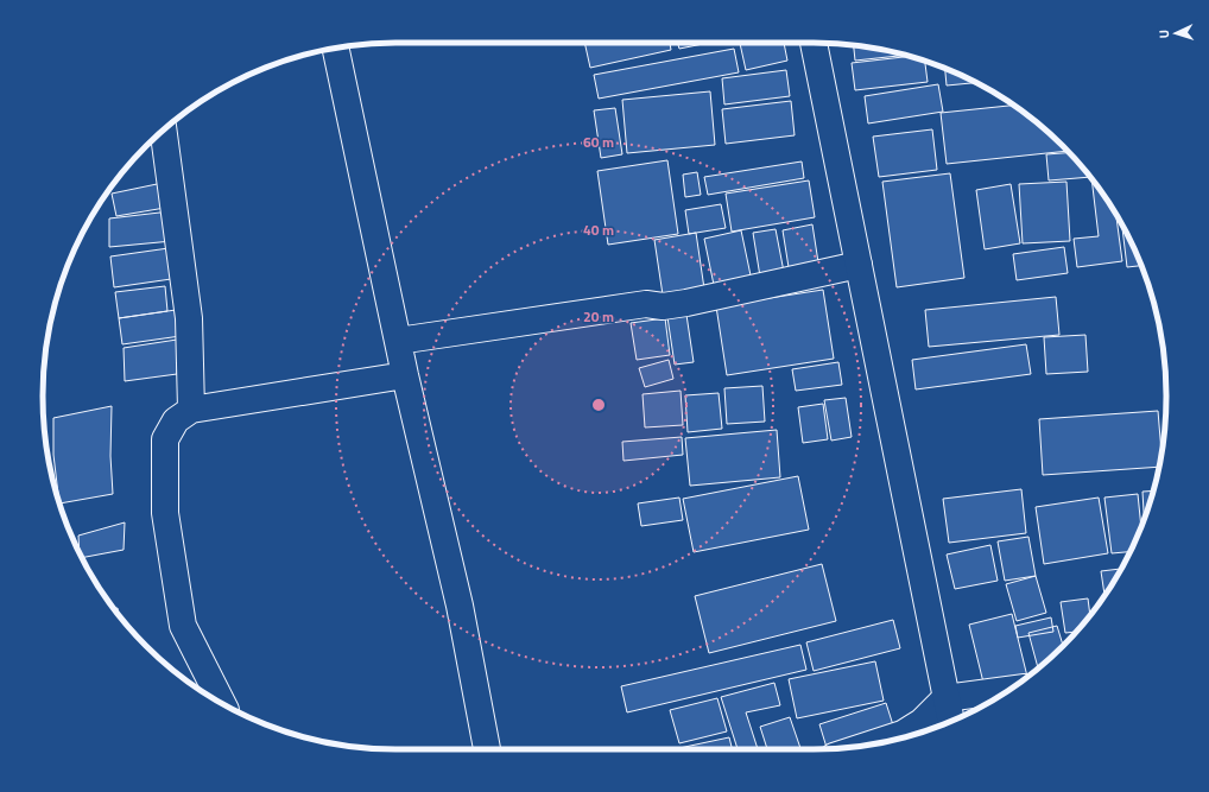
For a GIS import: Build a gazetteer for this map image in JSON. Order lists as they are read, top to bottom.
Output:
{
  "north": "left",
  "rings": ["60 m", "40 m", "20 m"]
}
